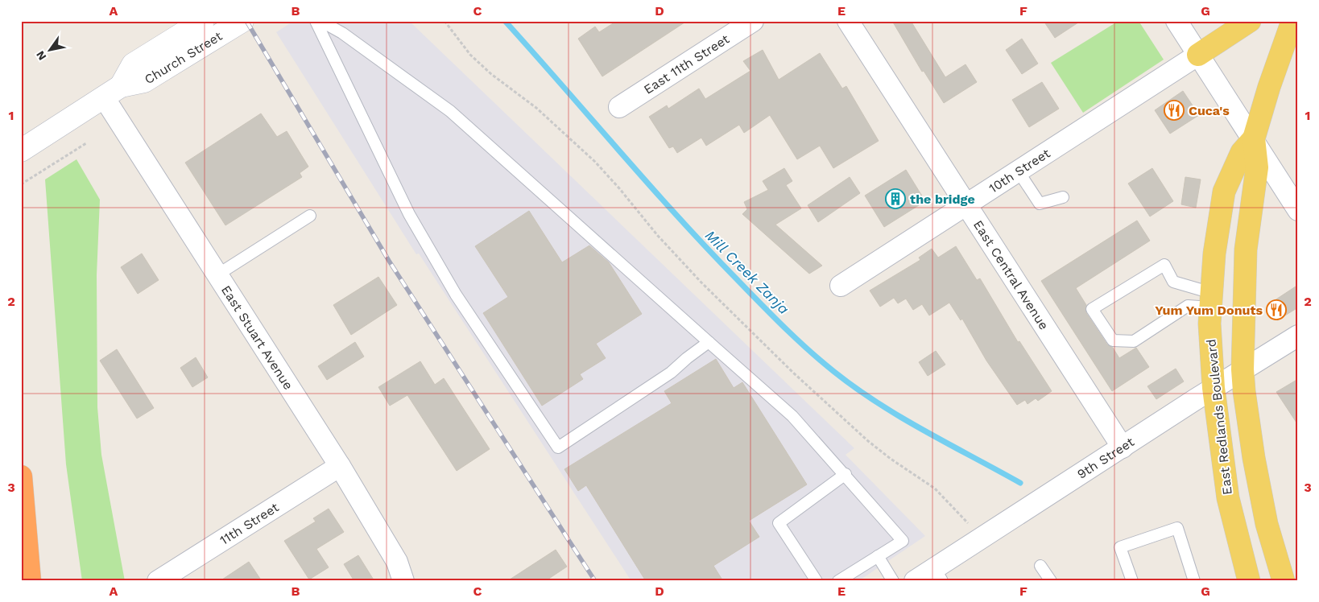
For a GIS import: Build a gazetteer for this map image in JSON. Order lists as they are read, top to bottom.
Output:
{
  "streets": {
    "main road": ["East Redlands Boulevard"],
    "street": [
      "Church Street",
      "East 11th Street",
      "10th Street",
      "East Central Avenue",
      "East Stuart Avenue",
      "9th Street",
      "11th Street"
    ]
  },
  "crossings": [
    ["Church Street", "East Stuart Avenue"],
    ["10th Street", "East Central Avenue"],
    ["East Central Avenue", "9th Street"],
    ["East Stuart Avenue", "11th Street"],
    ["East Redlands Boulevard", "9th Street"]
  ],
  "water": ["Mill Creek Zanja"],
  "places": {
    "restaurant": ["Cuca's", "Yum Yum Donuts"],
    "building": ["the bridge"]
  },
  "north": "bottom left",
  "grid": {
    "columns": [
      "A",
      "B",
      "C",
      "D",
      "E",
      "F",
      "G"
    ],
    "rows": ["1", "2", "3"]
  }
}
